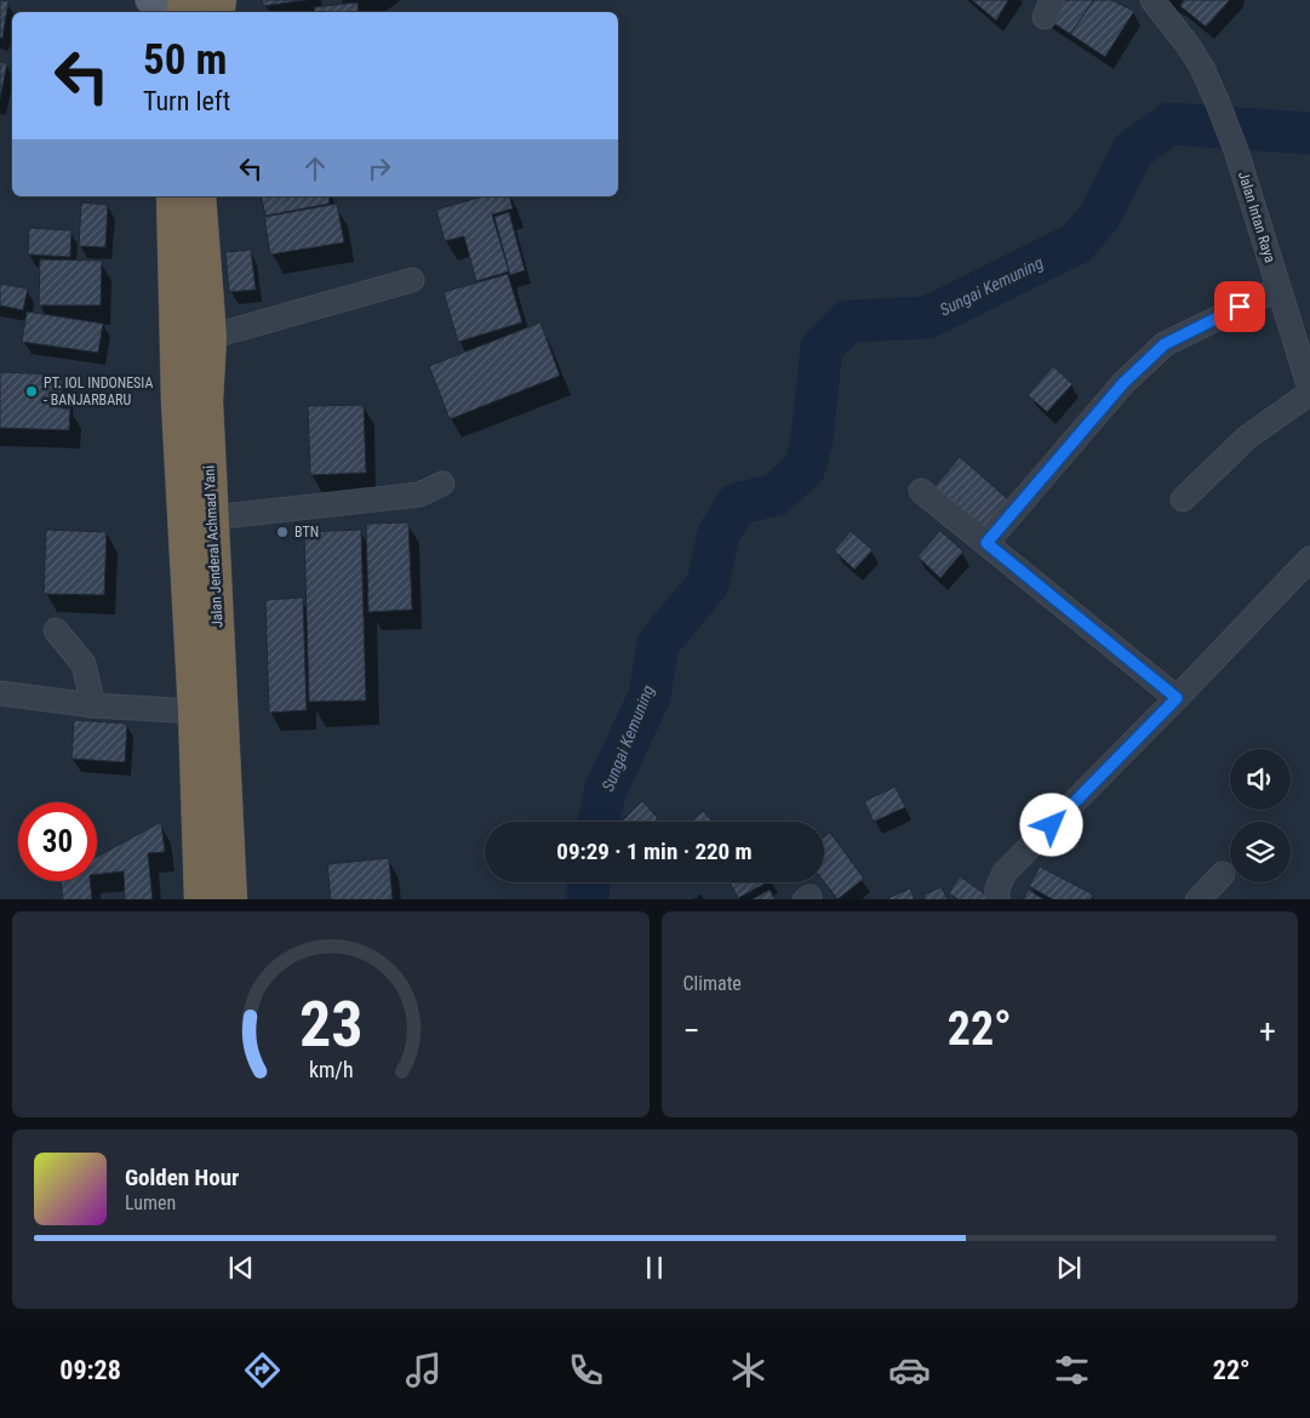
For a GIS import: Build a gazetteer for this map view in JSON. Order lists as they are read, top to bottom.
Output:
{
  "streets": {
    "highway": ["Jalan Jenderal Achmad Yani"],
    "street": ["Jalan Intan Raya"]
  },
  "water": ["Sungai Kemuning"],
  "places": ["PT. IOL INDONESIA - BANJARBARU", "BTN"],
  "page": {
    "turn": ["50 m", "Turn left"],
    "limit": "30",
    "trip": "09:29 · 1 min · 220 m",
    "tile": "Climate",
    "heat": ["−", "22°", "+"],
    "song": ["Golden Hour", "Lumen"],
    "tabs": ["09:28", "22°"],
    "gauge": ["23", "km/h"]
  }
}
